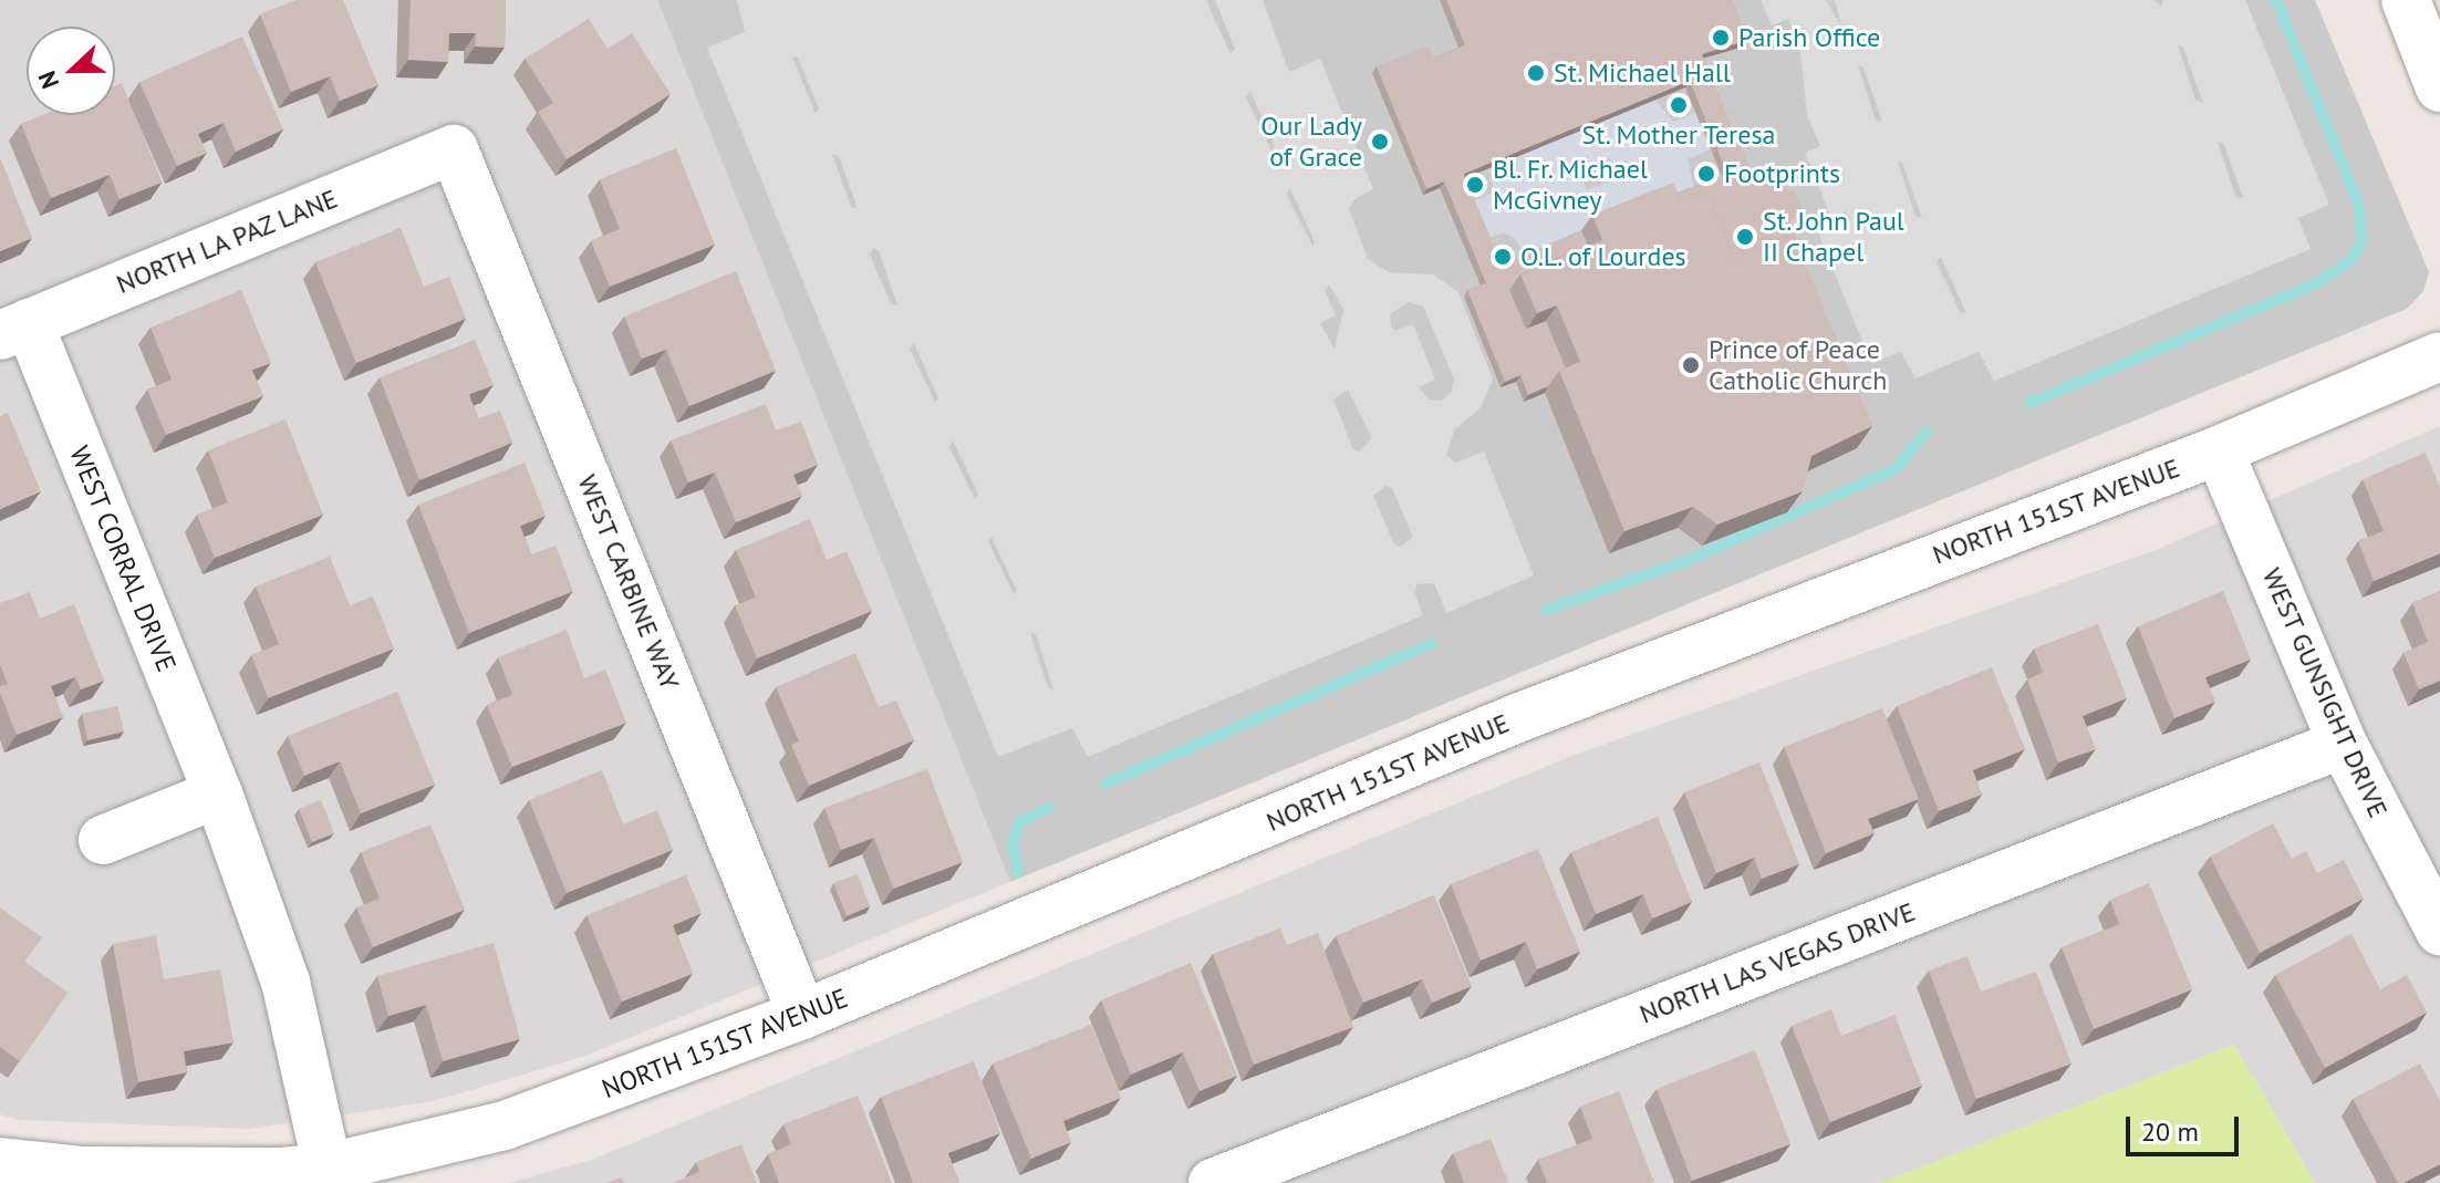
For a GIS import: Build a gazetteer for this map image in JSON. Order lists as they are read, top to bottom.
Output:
{
  "streets": {
    "street": [
      "NORTH LA PAZ LANE",
      "NORTH 151ST AVENUE",
      "WEST CORRAL DRIVE",
      "WEST CARBINE WAY",
      "WEST GUNSIGHT DRIVE",
      "NORTH LAS VEGAS DRIVE"
    ]
  },
  "crossings": [
    ["NORTH LA PAZ LANE", "WEST CORRAL DRIVE"],
    ["NORTH LA PAZ LANE", "WEST CARBINE WAY"],
    ["NORTH 151ST AVENUE", "WEST CORRAL DRIVE"],
    ["NORTH 151ST AVENUE", "WEST CARBINE WAY"],
    ["NORTH 151ST AVENUE", "WEST GUNSIGHT DRIVE"],
    ["WEST GUNSIGHT DRIVE", "NORTH LAS VEGAS DRIVE"]
  ],
  "places": [
    "Parish Office",
    "St. Michael Hall",
    "St. Mother Teresa",
    "Our Lady of Grace",
    "Footprints",
    "Bl. Fr. Michael McGivney",
    "St. John Paul II Chapel",
    "O.L. of Lourdes",
    "Prince of Peace Catholic Church"
  ],
  "scale_bar": "20 m",
  "north": "left"
}
